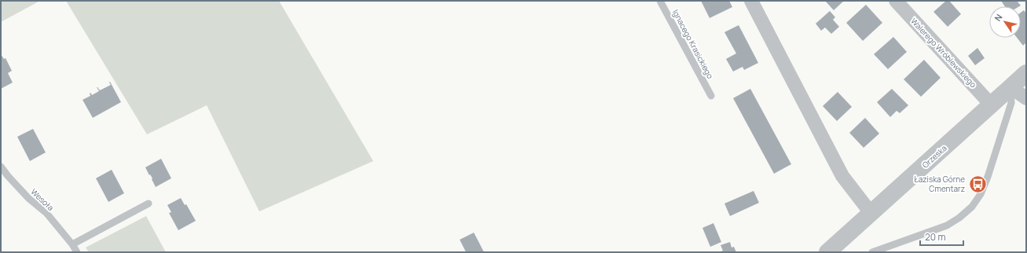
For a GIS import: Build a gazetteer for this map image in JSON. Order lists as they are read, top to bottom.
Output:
{
  "streets": {
    "street": ["Walerego Wróblewskiego", "Orzeska"],
    "lane": ["Ignacego Krasickiego", "Wesoła"]
  },
  "crossings": [
    ["Walerego Wróblewskiego", "Orzeska"]
  ],
  "places": {
    "bus stop": ["Łaziska Górne Cmentarz"]
  },
  "scale_bar": "20 m",
  "north": "top left"
}
